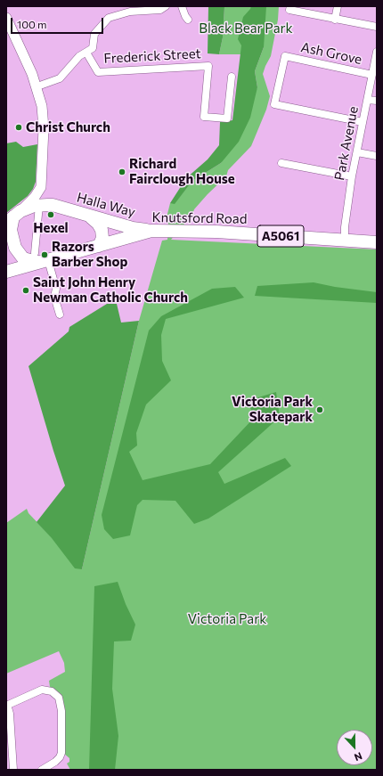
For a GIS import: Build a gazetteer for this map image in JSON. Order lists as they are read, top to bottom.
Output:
{
  "streets": {
    "highway": ["Halla Way", "Knutsford Road", "A5061"],
    "street": ["Ash Grove", "Frederick Street", "Park Avenue"]
  },
  "crossings": [
    ["Ash Grove", "Park Avenue"],
    ["Park Avenue", "Knutsford Road"],
    ["Halla Way", "Knutsford Road"],
    ["Halla Way", "A5061"]
  ],
  "parks": ["Black Bear Park", "Victoria Park"],
  "places": [
    "Christ Church",
    "Richard Fairclough House",
    "Hexel",
    "Razors Barber Shop",
    "Saint John Henry Newman Catholic Church",
    "Victoria Park Skatepark"
  ],
  "scale_bar": "100 m",
  "north": "bottom"
}
